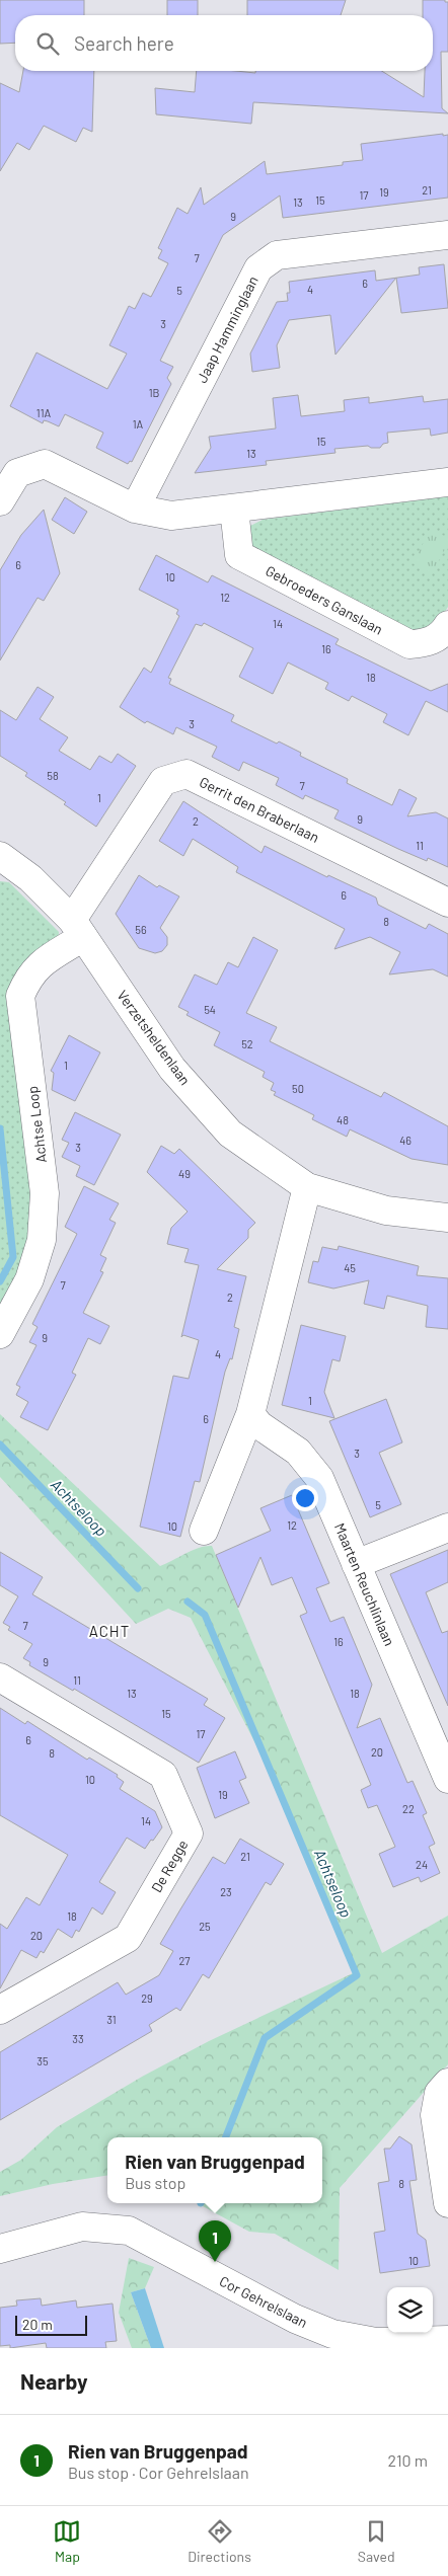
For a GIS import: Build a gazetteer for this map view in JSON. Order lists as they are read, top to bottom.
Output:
{
  "streets": {
    "street": [
      "Jaap Hamminglaan",
      "Gebroeders Ganslaan",
      "Gerrit den Braberlaan",
      "Verzetsheldenlaan",
      "Achtse Loop",
      "Maarten Reuchlinlaan",
      "De Regge",
      "Cor Gehrelslaan"
    ]
  },
  "crossings": [
    ["Gerrit den Braberlaan", "Verzetsheldenlaan"],
    ["Gerrit den Braberlaan", "Achtse Loop"],
    ["Verzetsheldenlaan", "Achtse Loop"]
  ],
  "districts": ["ACHT"],
  "water": ["Achtseloop"],
  "house_numbers": [
    "21",
    "19",
    "17",
    "15",
    "13",
    "9",
    "7",
    "6",
    "4",
    "5",
    "3",
    "1B",
    "11A",
    "1A",
    "15",
    "13",
    "6",
    "10",
    "12",
    "14",
    "16",
    "18",
    "3",
    "58",
    "7",
    "1",
    "9",
    "2",
    "11",
    "6",
    "8",
    "56",
    "54",
    "52",
    "1",
    "50",
    "48",
    "46",
    "3",
    "49",
    "45",
    "7",
    "2",
    "9",
    "4",
    "1",
    "6",
    "3",
    "5",
    "12",
    "10",
    "7",
    "16",
    "9",
    "11",
    "13",
    "18",
    "15",
    "17",
    "6",
    "20",
    "8",
    "10",
    "19",
    "22",
    "14",
    "21",
    "24",
    "23",
    "18",
    "25",
    "20",
    "27",
    "29",
    "31",
    "33",
    "35",
    "8",
    "10"
  ],
  "scale_bar": "20 m",
  "page": {
    "search": "Search here",
    "popup": ["Rien van Bruggenpad", "Bus stop"],
    "pins": "1",
    "scale": "20 m",
    "heading": "Nearby",
    "list": [
      {
        "mark": "1",
        "name": "Rien van Bruggenpad",
        "note": "Bus stop · Cor Gehrelslaan",
        "value": "210 m"
      }
    ],
    "nav": ["Map", "Directions", "Saved"]
  }
}
